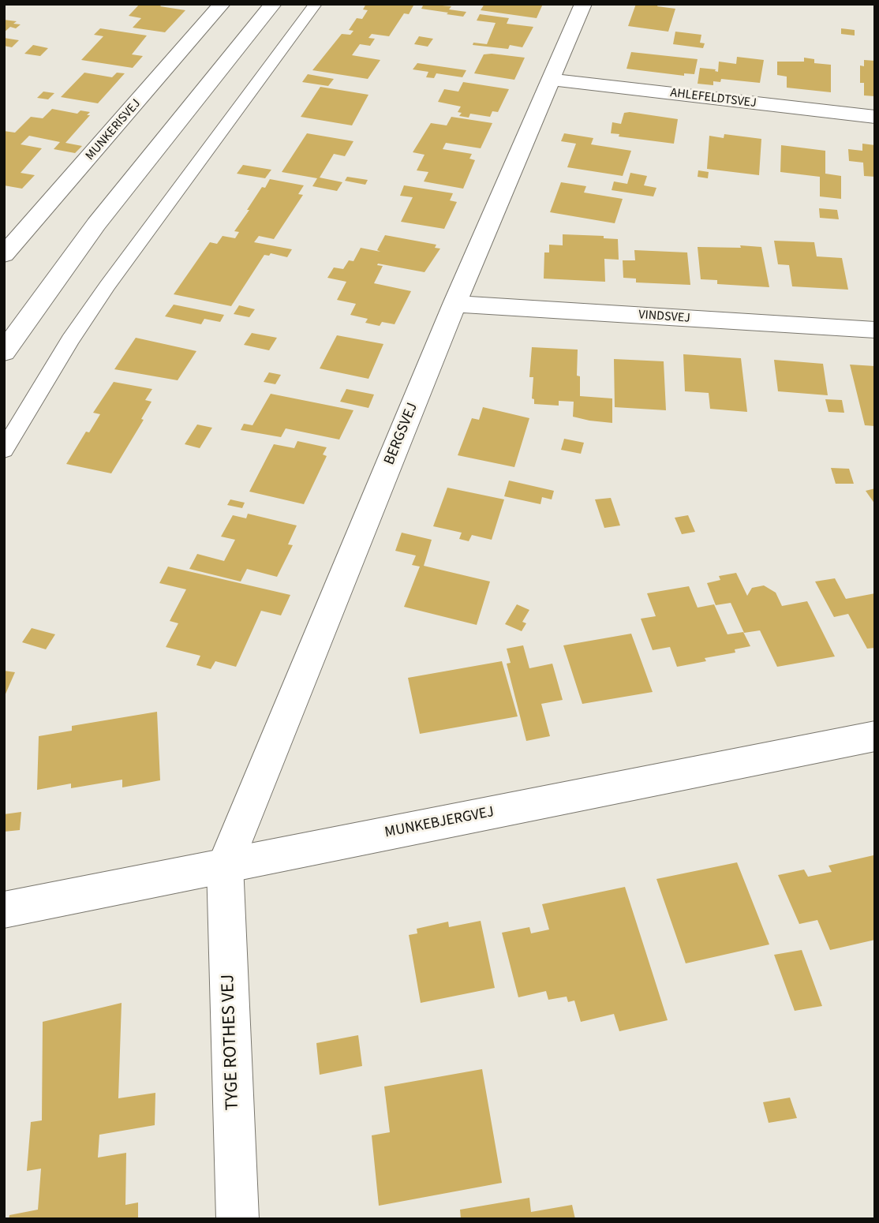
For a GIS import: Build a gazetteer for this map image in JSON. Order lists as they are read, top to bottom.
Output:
{
  "streets": {
    "street": [
      "AHLEFELDTSVEJ",
      "MUNKERISVEJ",
      "VINDSVEJ",
      "BERGSVEJ",
      "MUNKEBJERGVEJ",
      "TYGE ROTHES VEJ"
    ]
  },
  "crossings": [
    ["AHLEFELDTSVEJ", "BERGSVEJ"],
    ["VINDSVEJ", "BERGSVEJ"],
    ["BERGSVEJ", "MUNKEBJERGVEJ"],
    ["BERGSVEJ", "TYGE ROTHES VEJ"],
    ["MUNKEBJERGVEJ", "TYGE ROTHES VEJ"]
  ]
}
